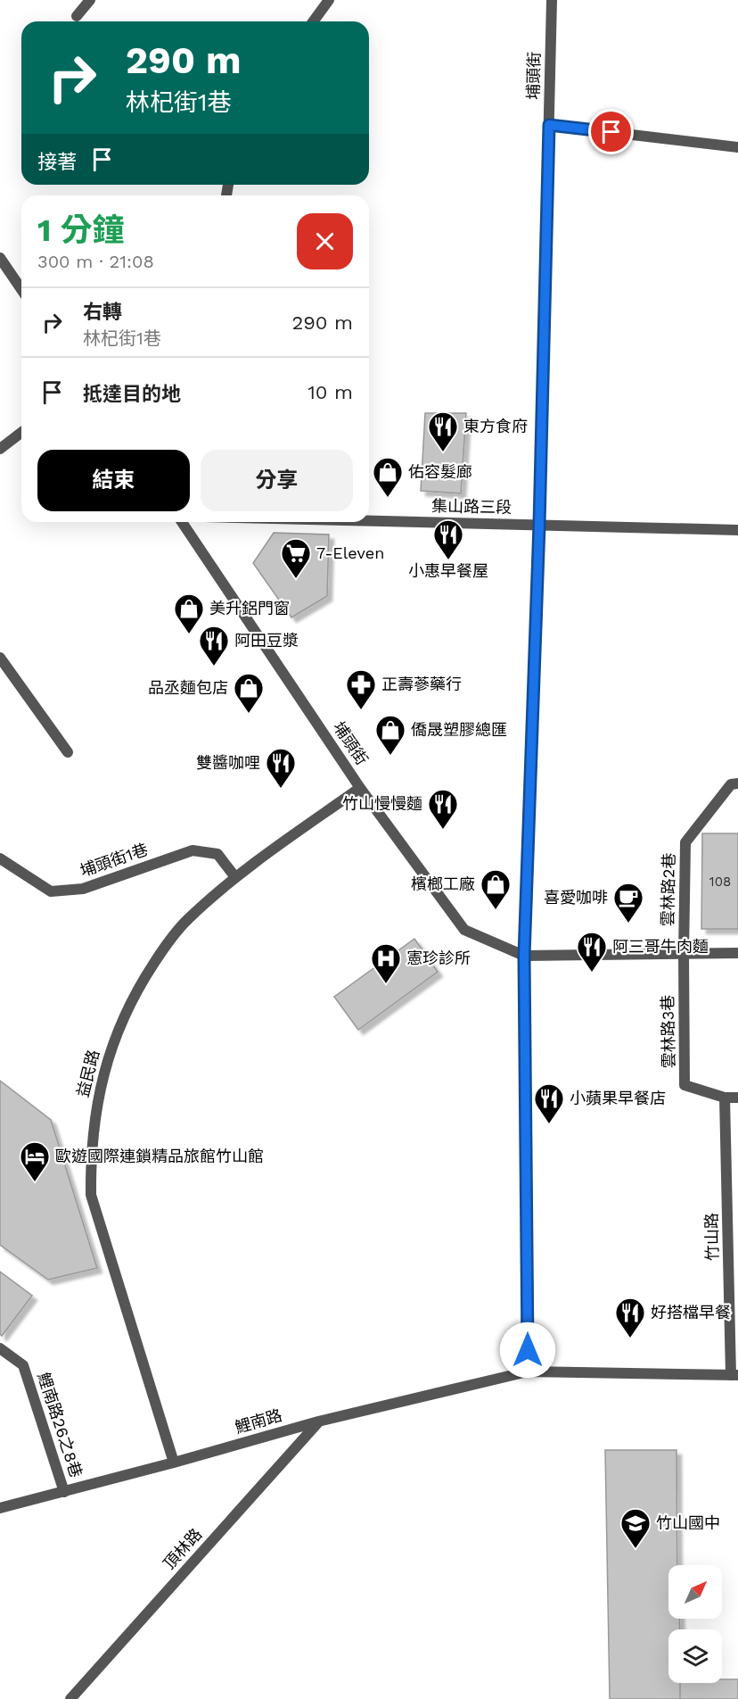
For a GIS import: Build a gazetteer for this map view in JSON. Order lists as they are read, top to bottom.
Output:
{
  "streets": {
    "street": [
      "埔頭街",
      "集山路三段",
      "埔頭街1巷",
      "雲林路2巷",
      "雲林路3巷",
      "益民路",
      "竹山路",
      "鯉南路",
      "鯉南路26之8巷",
      "頂林路"
    ]
  },
  "crossings": [
    ["埔頭街", "集山路三段"],
    ["埔頭街", "益民路"],
    ["埔頭街", "竹山路"],
    ["埔頭街", "鯉南路"],
    ["埔頭街1巷", "益民路"],
    ["雲林路2巷", "雲林路3巷"],
    ["雲林路3巷", "竹山路"],
    ["益民路", "鯉南路"],
    ["竹山路", "鯉南路"],
    ["鯉南路", "鯉南路26之8巷"],
    ["鯉南路", "頂林路"]
  ],
  "places": {
    "restaurant": [
      "東方食府",
      "小惠早餐屋",
      "阿田豆漿",
      "雙醬咖哩",
      "竹山慢慢麵",
      "阿三哥牛肉麵",
      "小蘋果早餐店",
      "好搭檔早餐"
    ],
    "shop": [
      "佑容髮廊",
      "美升鋁門窗",
      "品丞麵包店",
      "僑晟塑膠總匯",
      "檳榔工廠"
    ],
    "supermarket": ["7-Eleven"],
    "pharmacy": ["正壽蔘藥行"],
    "cafe": ["喜愛咖啡"],
    "hospital": ["憲珍診所"],
    "hotel": ["歐遊國際連鎖精品旅館竹山館"],
    "school or university": ["竹山國中"]
  },
  "house_numbers": ["108"],
  "north": "top right",
  "page": {
    "turn": ["290 m", "林杞街1巷"],
    "then": "接著",
    "heading": ["1 分鐘", "300 m · 21:08"],
    "list": [
      {
        "name": "右轉",
        "note": "林杞街1巷",
        "value": "290 m"
      },
      {
        "name": "抵達目的地",
        "value": "10 m"
      }
    ],
    "buttons": ["結束", "分享"]
  }
}
